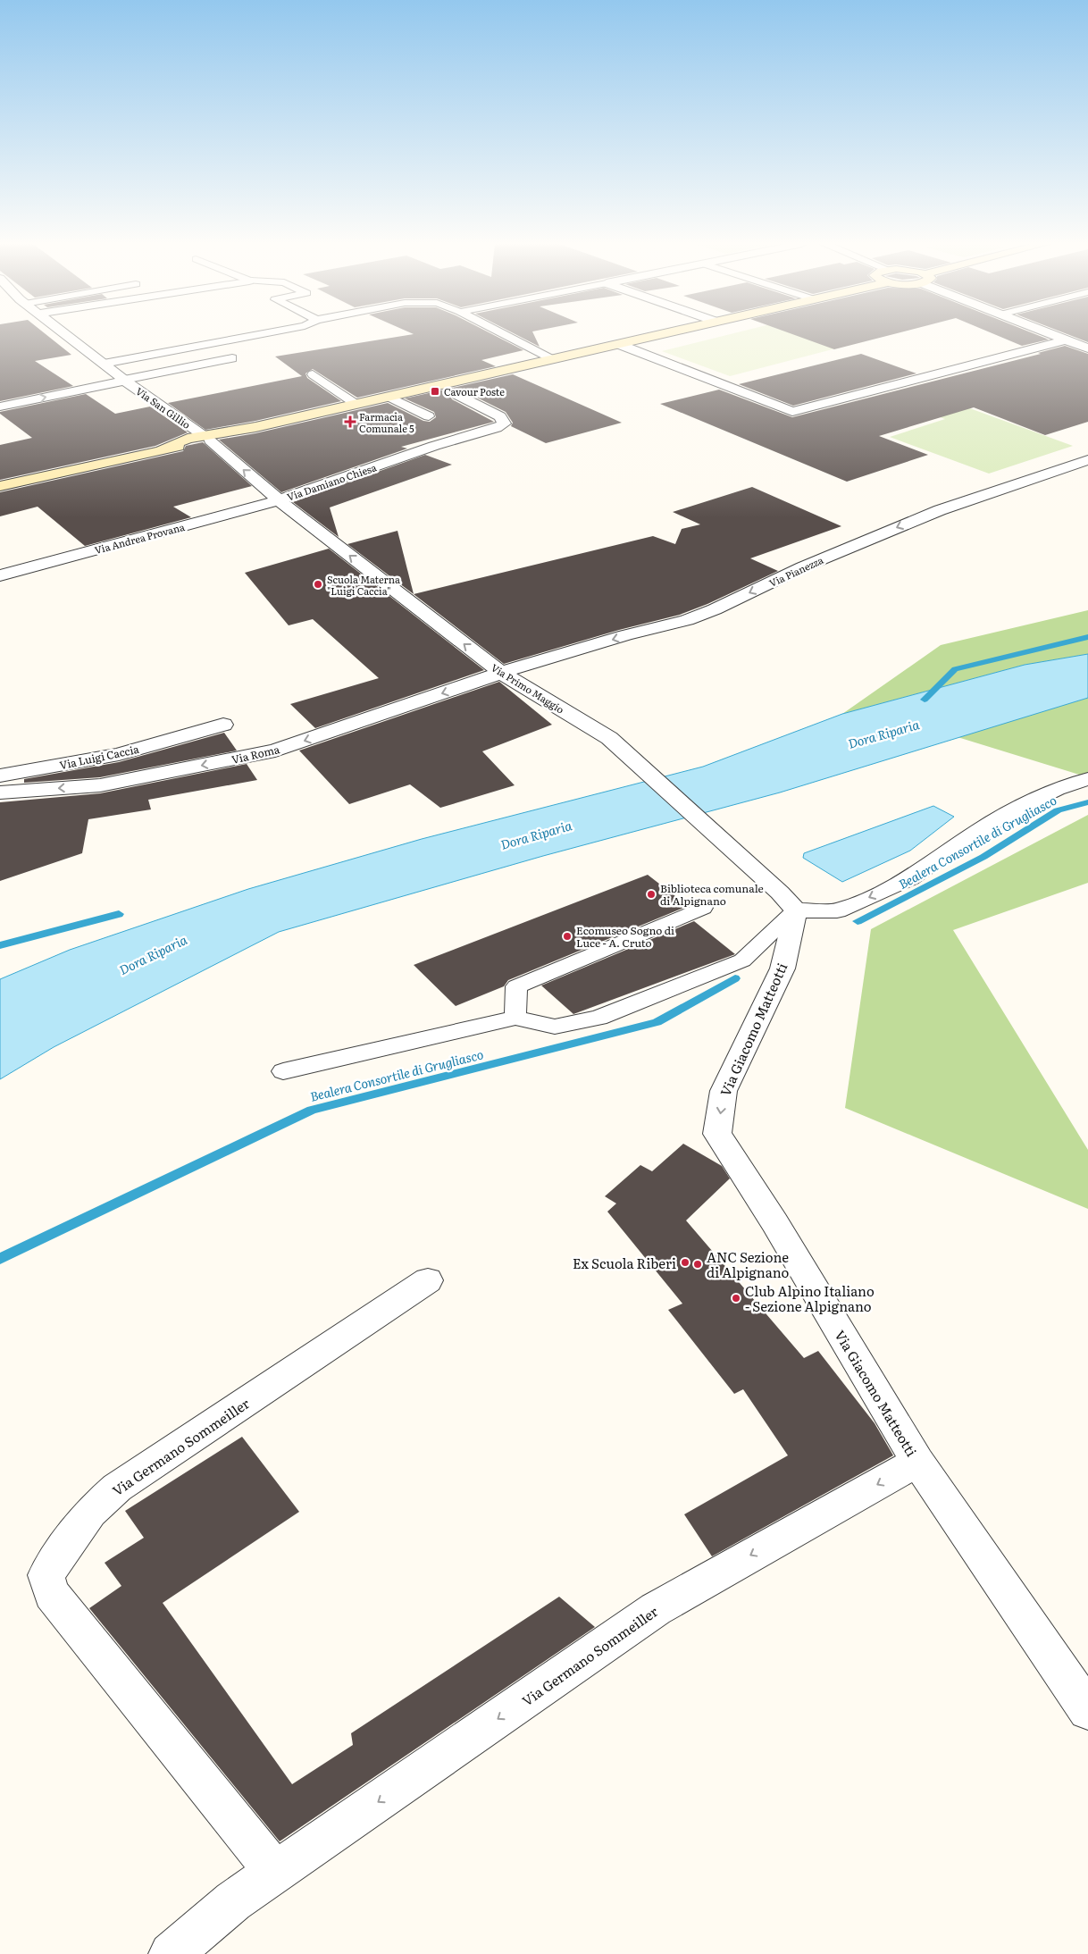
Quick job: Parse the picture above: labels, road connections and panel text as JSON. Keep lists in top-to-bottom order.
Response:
{
  "streets": {
    "street": [
      "Via San Gillio",
      "Via Damiano Chiesa",
      "Via Andrea Provana",
      "Via Pianezza",
      "Via Primo Maggio",
      "Via Roma",
      "Via Luigi Caccia",
      "Via Giacomo Matteotti",
      "Via Germano Sommeiller"
    ]
  },
  "crossings": [
    ["Via San Gillio", "Via Primo Maggio"],
    ["Via Damiano Chiesa", "Via Andrea Provana"],
    ["Via Damiano Chiesa", "Via Primo Maggio"],
    ["Via Andrea Provana", "Via Primo Maggio"],
    ["Via Pianezza", "Via Primo Maggio"],
    ["Via Pianezza", "Via Roma"],
    ["Via Primo Maggio", "Via Roma"],
    ["Via Primo Maggio", "Via Giacomo Matteotti"],
    ["Via Giacomo Matteotti", "Via Germano Sommeiller"]
  ],
  "one_way": [
    "Via Pianezza",
    "Via Primo Maggio",
    "Via Roma",
    "Via Giacomo Matteotti",
    "Via Germano Sommeiller"
  ],
  "water": ["Dora Riparia", "Bealera Consortile di Grugliasco"],
  "places": {
    "transit": ["Cavour Poste"],
    "health": ["Farmacia Comunale 5"],
    "other": [
      "Scuola Materna \"Luigi Caccia\"",
      "Biblioteca comunale di Alpignano",
      "Ecomuseo Sogno di Luce - A. Cruto",
      "Ex Scuola Riberi",
      "ANC Sezione di Alpignano",
      "Club Alpino Italiano - Sezione Alpignano"
    ]
  }
}
